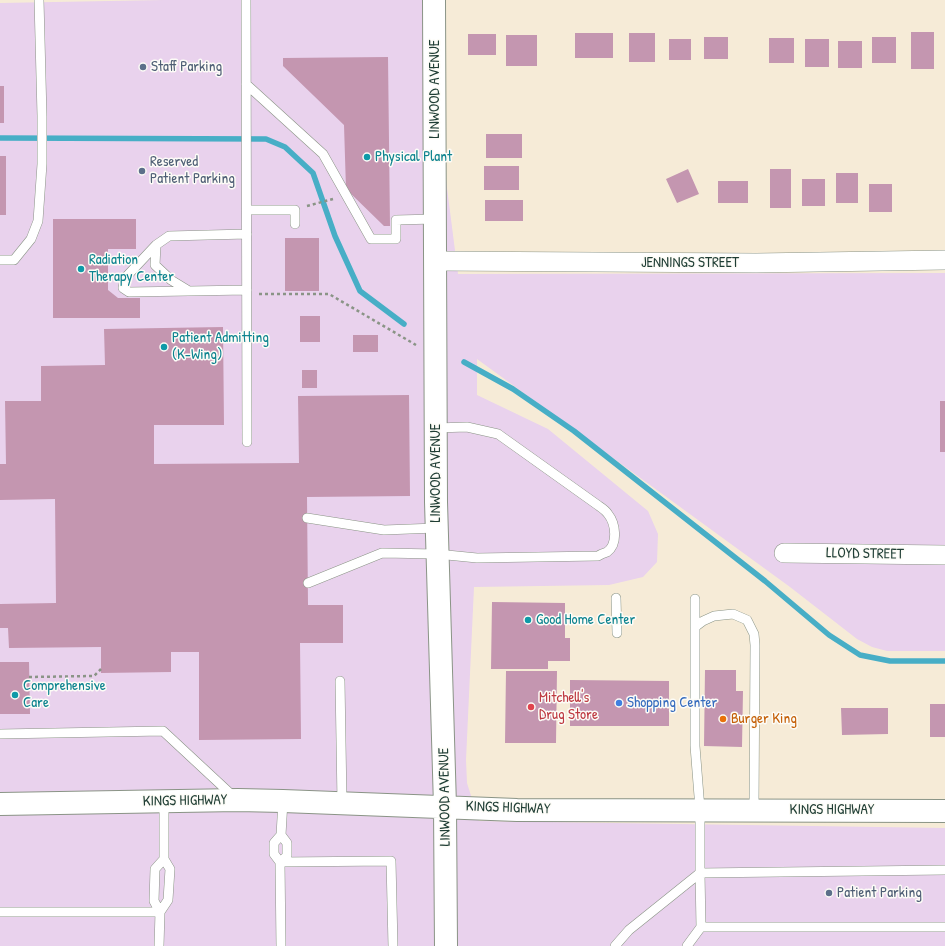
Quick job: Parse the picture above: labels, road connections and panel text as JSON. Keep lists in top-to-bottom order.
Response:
{
  "streets": {
    "main road": ["LINWOOD AVENUE", "KINGS HIGHWAY"],
    "street": ["JENNINGS STREET", "LLOYD STREET"]
  },
  "crossings": [
    ["LINWOOD AVENUE", "JENNINGS STREET"],
    ["LINWOOD AVENUE", "KINGS HIGHWAY"]
  ],
  "places": [
    "Staff Parking",
    "Physical Plant",
    "Reserved Patient Parking",
    "Radiation Therapy Center",
    "Patient Admitting (K-Wing)",
    "Good Home Center",
    "Comprehensive Care",
    "Shopping Center",
    "Mitchell's Drug Store",
    "Burger King",
    "Patient Parking"
  ]
}
